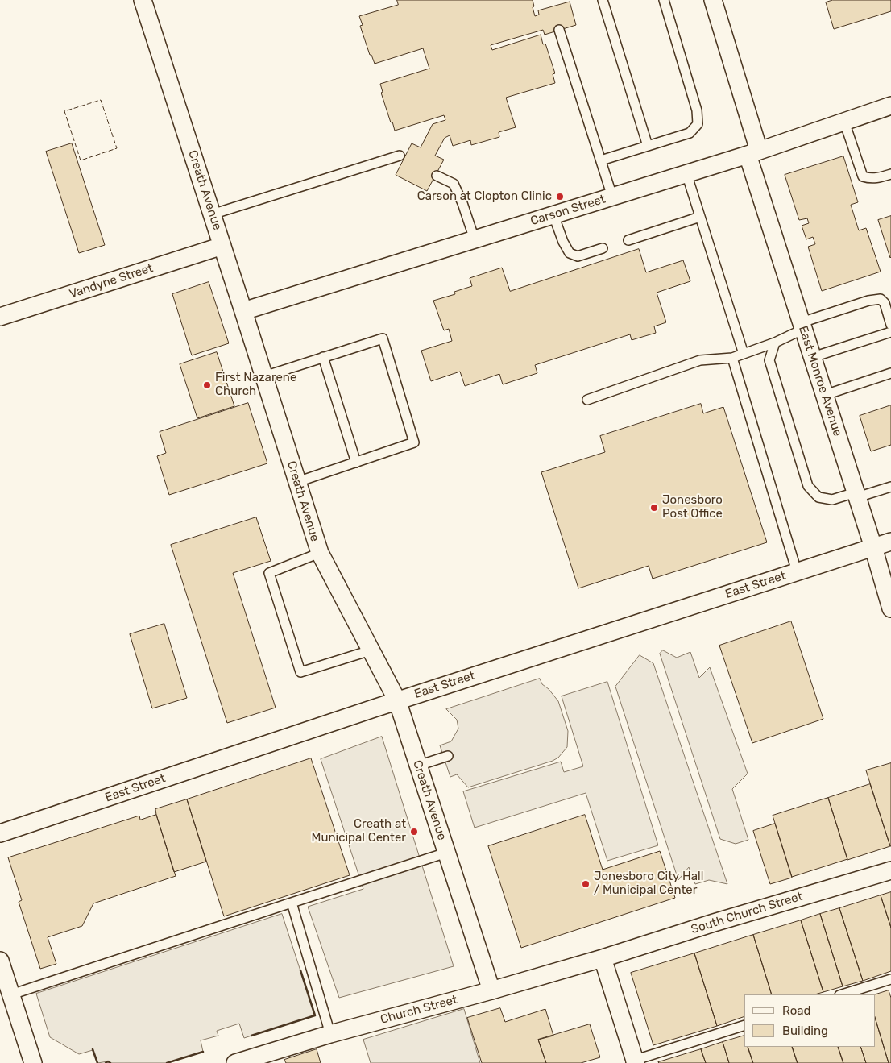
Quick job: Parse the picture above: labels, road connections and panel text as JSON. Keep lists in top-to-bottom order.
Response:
{
  "streets": {
    "street": [
      "Creath Avenue",
      "Carson Street",
      "Vandyne Street",
      "East Monroe Avenue",
      "East Street",
      "South Church Street",
      "Church Street"
    ]
  },
  "crossings": [
    ["Creath Avenue", "Carson Street"],
    ["Creath Avenue", "Vandyne Street"],
    ["Creath Avenue", "East Street"],
    ["Creath Avenue", "Church Street"],
    ["Carson Street", "East Monroe Avenue"],
    ["East Monroe Avenue", "East Street"],
    ["South Church Street", "Church Street"]
  ],
  "places": [
    "Carson at Clopton Clinic",
    "First Nazarene Church",
    "Jonesboro Post Office",
    "Creath at Municipal Center",
    "Jonesboro City Hall / Municipal Center"
  ],
  "legend": ["Road", "Building"]
}
